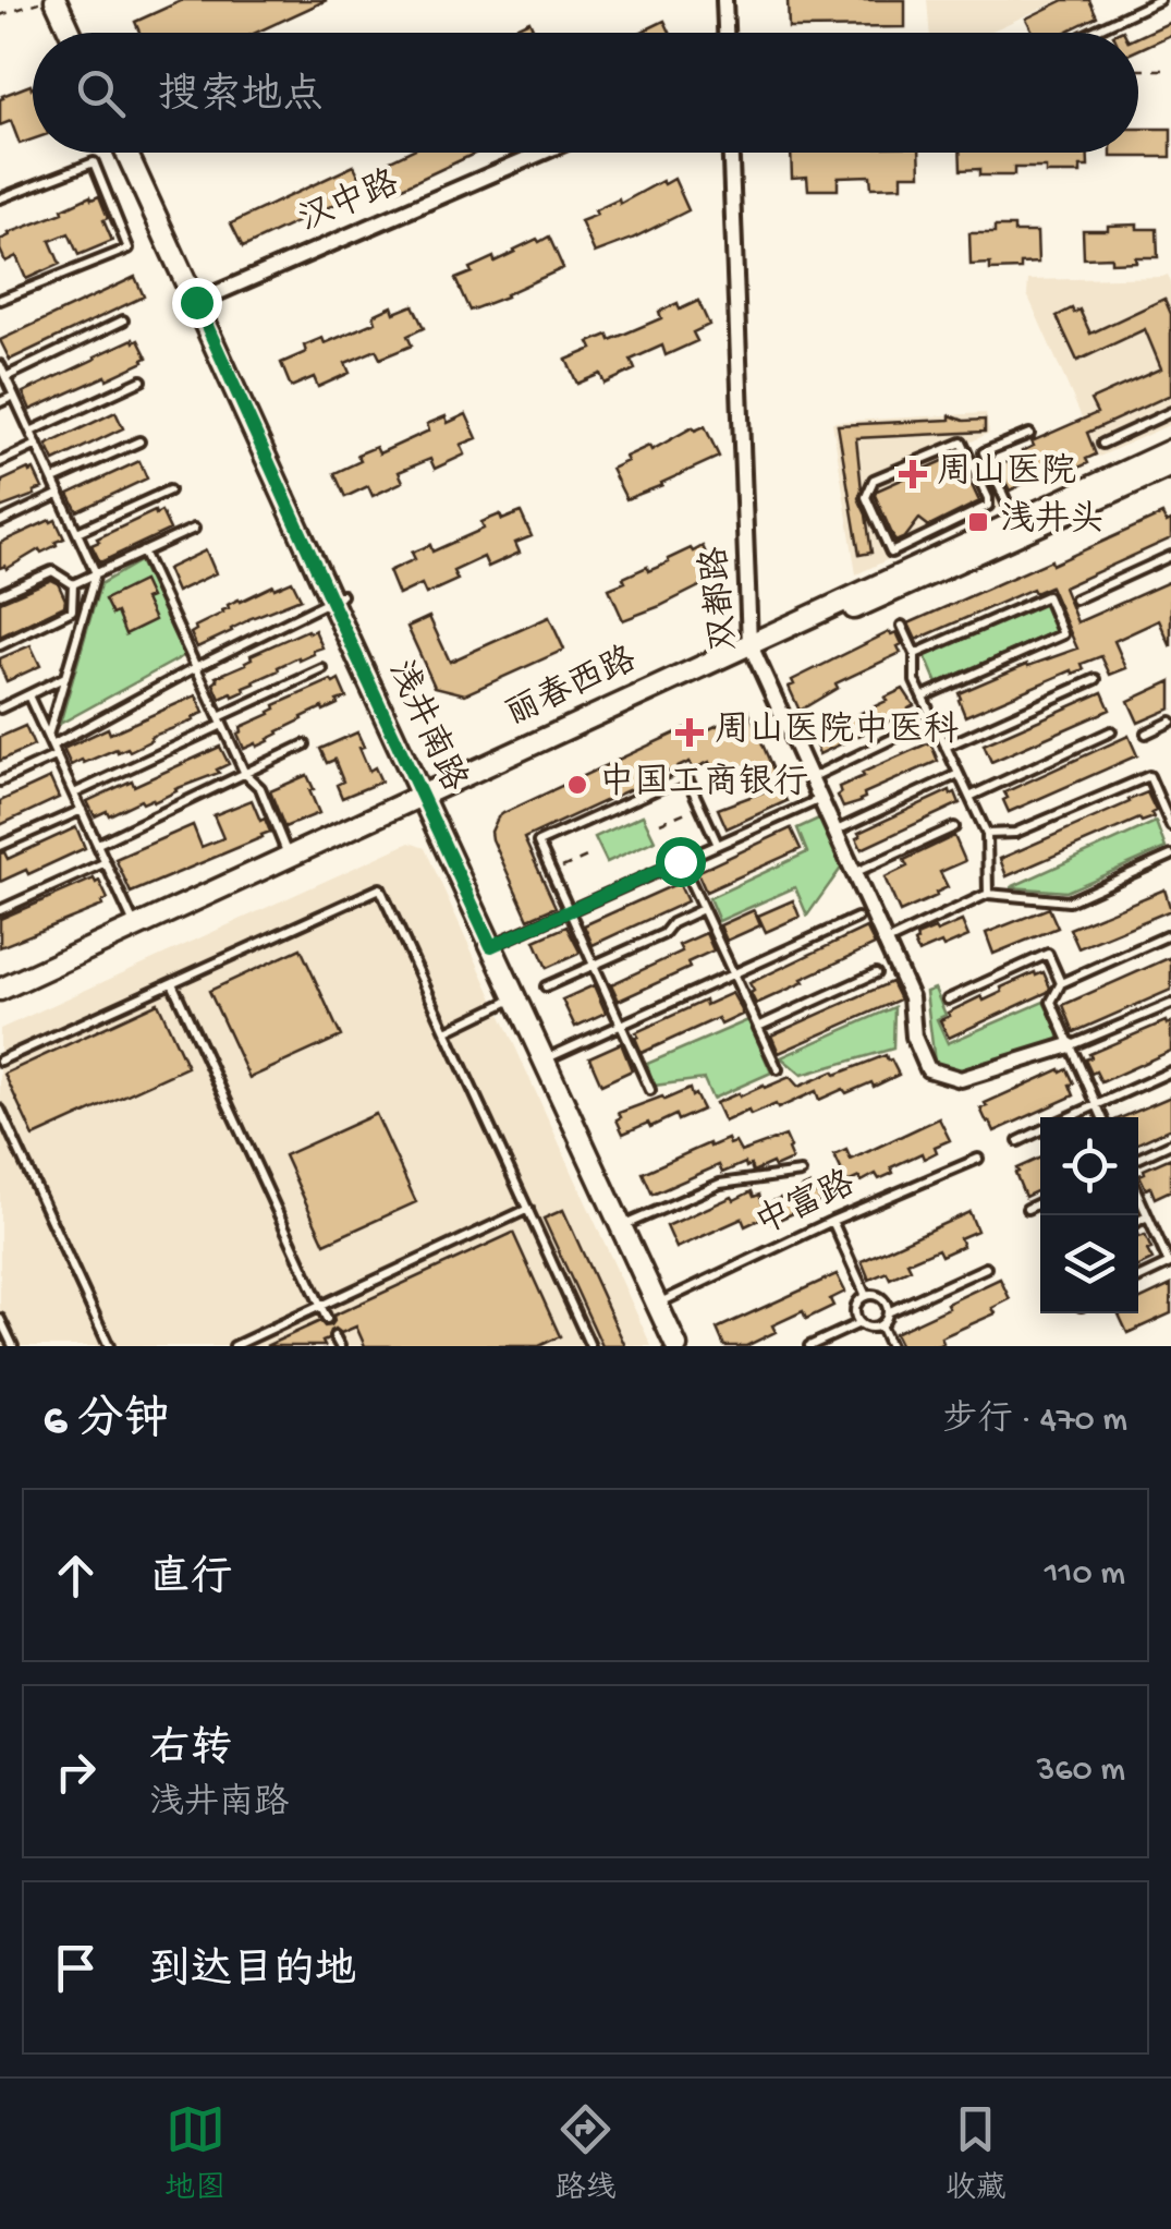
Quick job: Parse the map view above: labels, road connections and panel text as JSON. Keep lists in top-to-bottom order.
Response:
{
  "streets": {
    "main road": ["丽春西路", "浅井南路"],
    "street": ["汉中路", "双都路"],
    "lane": ["中富路"]
  },
  "crossings": [
    ["汉中路", "浅井南路"],
    ["双都路", "丽春西路"],
    ["丽春西路", "浅井南路"],
    ["浅井南路", "中富路"]
  ],
  "places": {
    "health": ["周山医院", "周山医院中医科"],
    "transit": ["浅井头"],
    "other": ["中国工商银行"]
  },
  "page": {
    "search": "搜索地点",
    "heading": ["6 分钟", "步行 · 470 m"],
    "list": [
      ["直行", "110 m"],
      ["右转", "浅井南路", "360 m"],
      "到达目的地"
    ],
    "nav": ["地图", "路线", "收藏"]
  }
}
